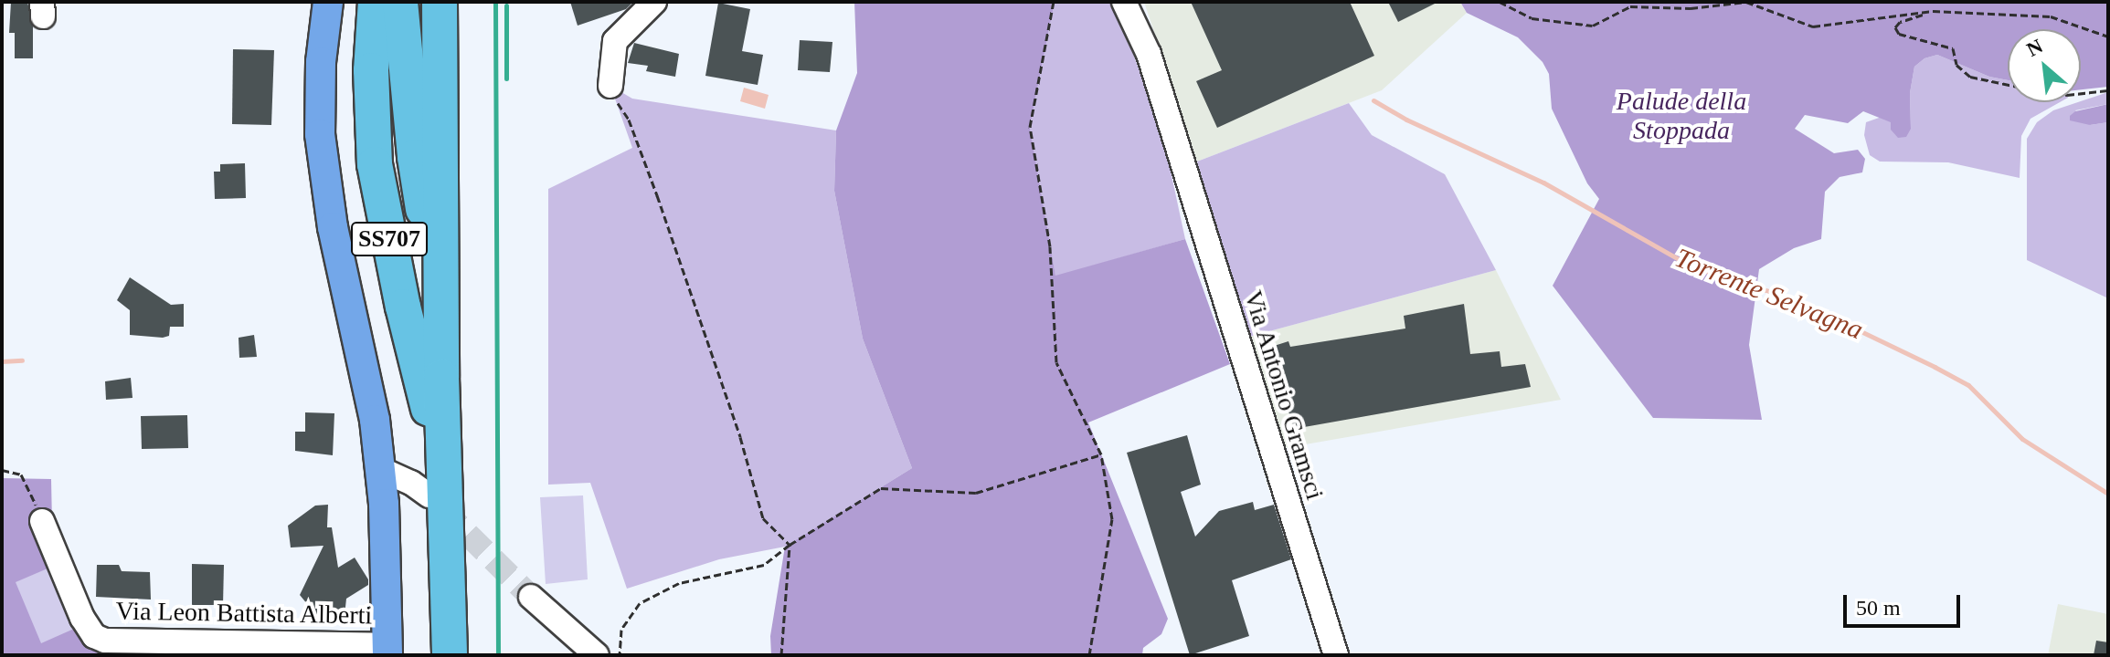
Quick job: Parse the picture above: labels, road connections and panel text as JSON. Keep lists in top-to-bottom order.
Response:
{
  "streets": {
    "highway": ["SS707"],
    "street": ["Via Antonio Gramsci", "Via Leon Battista Alberti"]
  },
  "water": ["Torrente Selvagna"],
  "parks": ["Palude della Stoppada"],
  "scale_bar": "50 m",
  "north": "top left"
}
